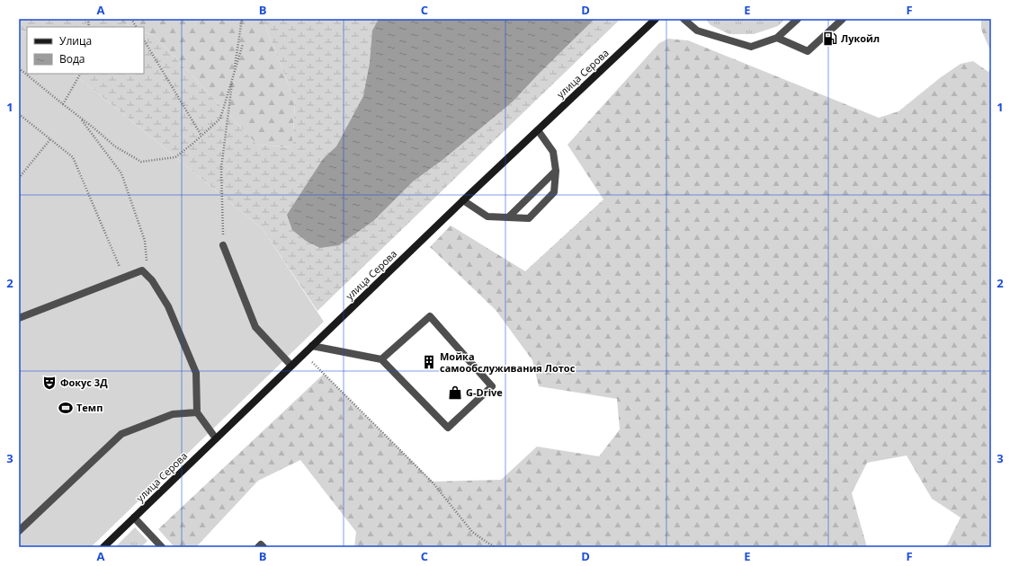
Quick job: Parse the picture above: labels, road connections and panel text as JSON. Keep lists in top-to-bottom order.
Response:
{
  "streets": {
    "main road": ["улица Серова"]
  },
  "places": {
    "fuel station": ["Лукойл"],
    "building": ["Мойка самообслуживания Лотос"],
    "theatre": ["Фокус 3Д"],
    "shop": ["G-Drive"],
    "sports": ["Темп"]
  },
  "legend": ["Улица", "Вода"],
  "grid": {
    "columns": [
      "A",
      "B",
      "C",
      "D",
      "E",
      "F"
    ],
    "rows": ["1", "2", "3"]
  }
}
